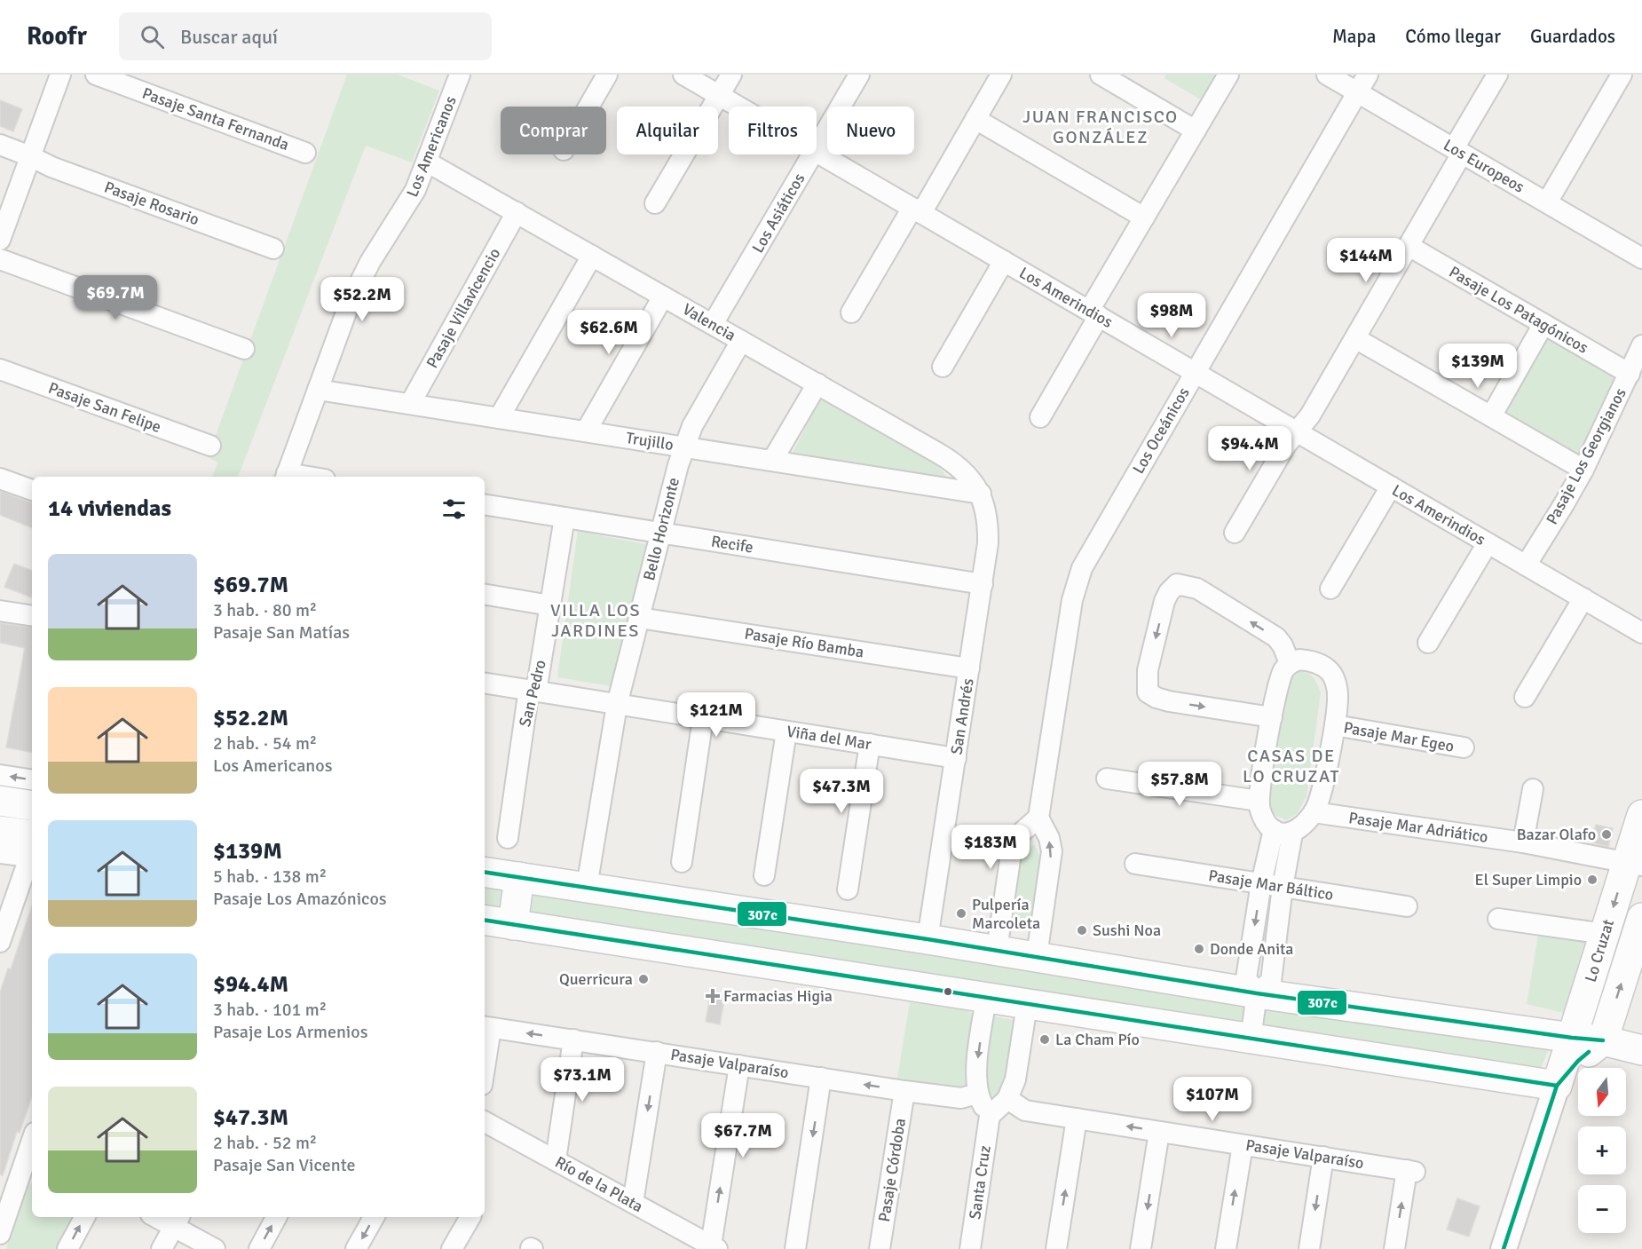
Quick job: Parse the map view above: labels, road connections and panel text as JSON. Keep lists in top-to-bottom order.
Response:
{
  "streets": {
    "main road": ["Lo Cruzat"],
    "street": [
      "Pasaje Santa Fernanda",
      "Los Americanos",
      "Los Europeos",
      "Pasaje Rosario",
      "Los Asiáticos",
      "Los Amerindios",
      "Pasaje Villavicencio",
      "Pasaje Los Patagónicos",
      "Valencia",
      "Pasaje San Felipe",
      "Los Oceánicos",
      "Trujillo",
      "Pasaje Los Georgianos",
      "Bello Horizonte",
      "Recife",
      "Pasaje Río Bamba",
      "San Pedro",
      "San Andrés",
      "Pasaje Mar Egeo",
      "Viña del Mar",
      "Pasaje Mar Adriático",
      "Pasaje Mar Báltico",
      "Pasaje Valparaíso",
      "Pasaje Córdoba",
      "Santa Cruz",
      "Río de la Plata"
    ]
  },
  "crossings": [
    ["Los Americanos", "Valencia"],
    ["Los Americanos", "Trujillo"],
    ["Los Europeos", "Los Oceánicos"],
    ["Los Asiáticos", "Valencia"],
    ["Los Amerindios", "Los Oceánicos"],
    ["Los Amerindios", "Pasaje Los Georgianos"],
    ["Pasaje Villavicencio", "Valencia"],
    ["Pasaje Villavicencio", "Trujillo"],
    ["Pasaje Los Patagónicos", "Pasaje Los Georgianos"],
    ["Valencia", "Trujillo"],
    ["Valencia", "Bello Horizonte"],
    ["Valencia", "San Andrés"],
    ["Trujillo", "Bello Horizonte"],
    ["Trujillo", "San Andrés"],
    ["Bello Horizonte", "Recife"],
    ["Bello Horizonte", "Pasaje Río Bamba"],
    ["Bello Horizonte", "Viña del Mar"],
    ["Recife", "San Pedro"],
    ["Recife", "San Andrés"],
    ["Pasaje Río Bamba", "San Andrés"],
    ["San Pedro", "Viña del Mar"],
    ["San Andrés", "Viña del Mar"],
    ["Pasaje Mar Adriático", "Lo Cruzat"],
    ["Pasaje Valparaíso", "Pasaje Córdoba"]
  ],
  "one_way": ["Pasaje Valparaíso"],
  "districts": ["JUAN FRANCISCO GONZÁLEZ", "VILLA LOS JARDINES", "CASAS DE LO CRUZAT"],
  "places": {
    "other": [
      "Bazar Olafo",
      "El Super Limpio",
      "Pulpería Marcoleta",
      "Sushi Noa",
      "Donde Anita",
      "Querricura",
      "La Cham Pío"
    ],
    "health": ["Farmacias Higia"]
  },
  "lines": ["transit line 307c"],
  "north": "bottom",
  "page": {
    "header": "Roofr",
    "search": "Buscar aquí",
    "nav": ["Mapa", "Cómo llegar", "Guardados"],
    "chip": [
      "Comprar",
      "Alquilar",
      "Filtros",
      "Nuevo"
    ],
    "price": [
      "$144M",
      "$69.7M",
      "$52.2M",
      "$98M",
      "$62.6M",
      "$139M",
      "$94.4M",
      "$121M",
      "$57.8M",
      "$47.3M",
      "$183M",
      "$73.1M",
      "$107M",
      "$67.7M"
    ],
    "heading": "14 viviendas",
    "list": [
      {
        "name": "$69.7M",
        "note": "3 hab. · 80 m² · Pasaje San Matías"
      },
      {
        "name": "$52.2M",
        "note": "2 hab. · 54 m² · Los Americanos"
      },
      {
        "name": "$139M",
        "note": "5 hab. · 138 m² · Pasaje Los Amazónicos"
      },
      {
        "name": "$94.4M",
        "note": "3 hab. · 101 m² · Pasaje Los Armenios"
      },
      {
        "name": "$47.3M",
        "note": "2 hab. · 52 m² · Pasaje San Vicente"
      }
    ],
    "map_buttons": ["+", "−"]
  }
}
